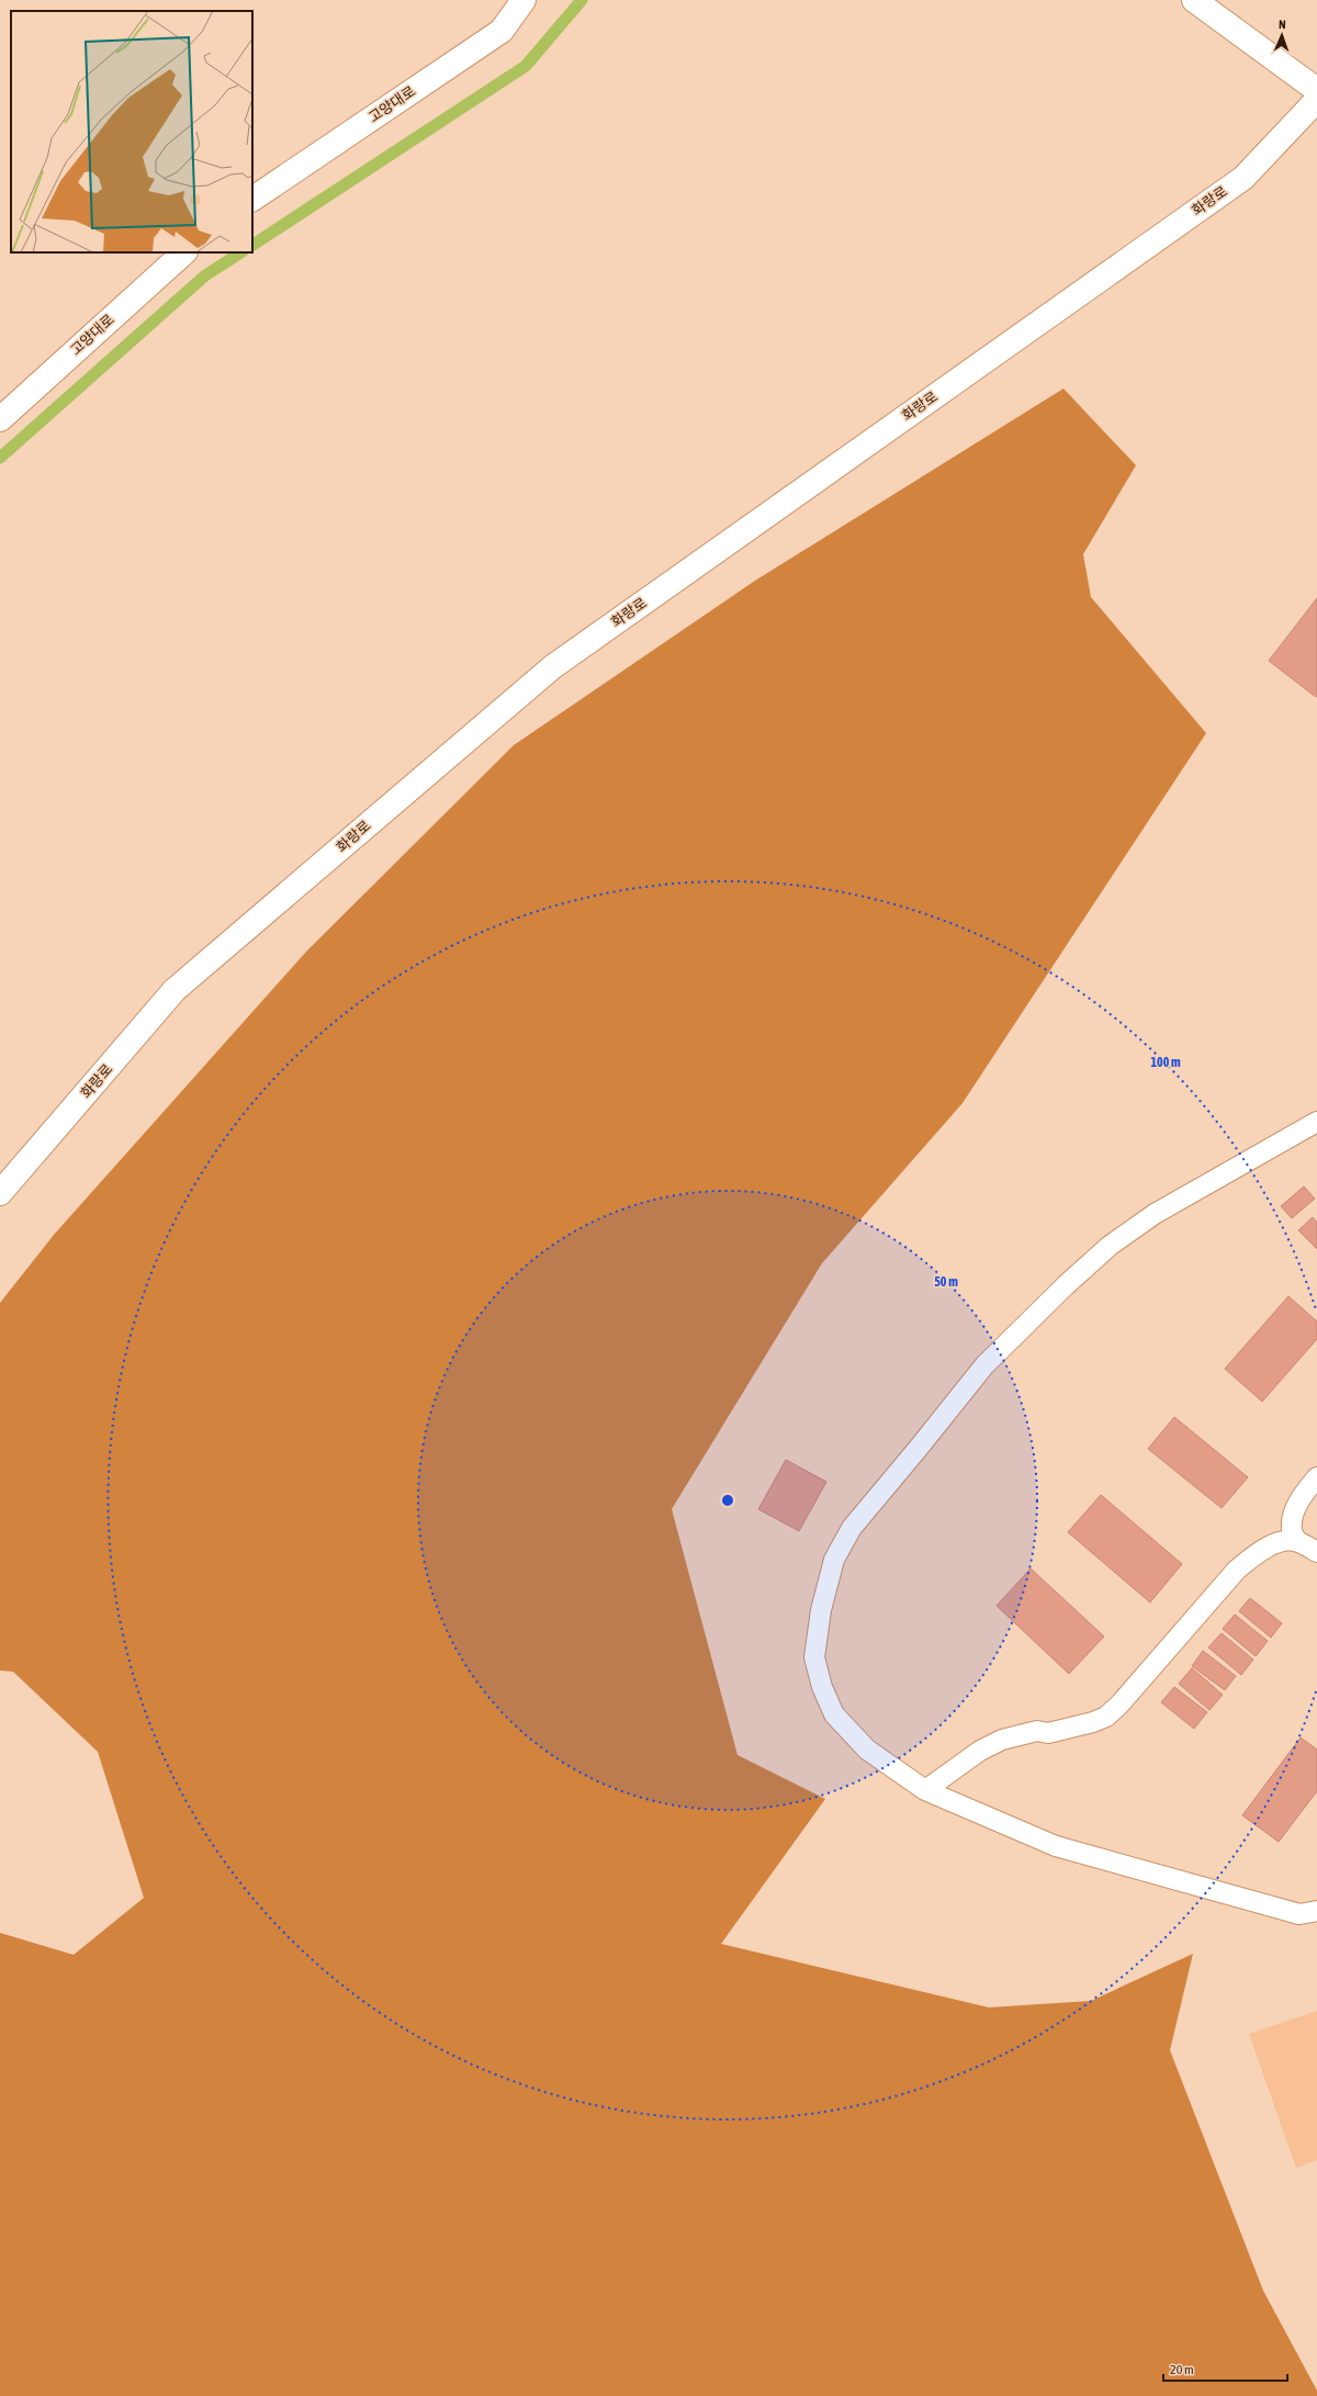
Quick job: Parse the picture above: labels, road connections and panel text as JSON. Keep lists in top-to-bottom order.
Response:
{
  "streets": {
    "main road": ["고양대로", "화랑로"]
  },
  "scale_bar": "20 m",
  "north": "top",
  "rings": ["100 m", "50 m"]
}
